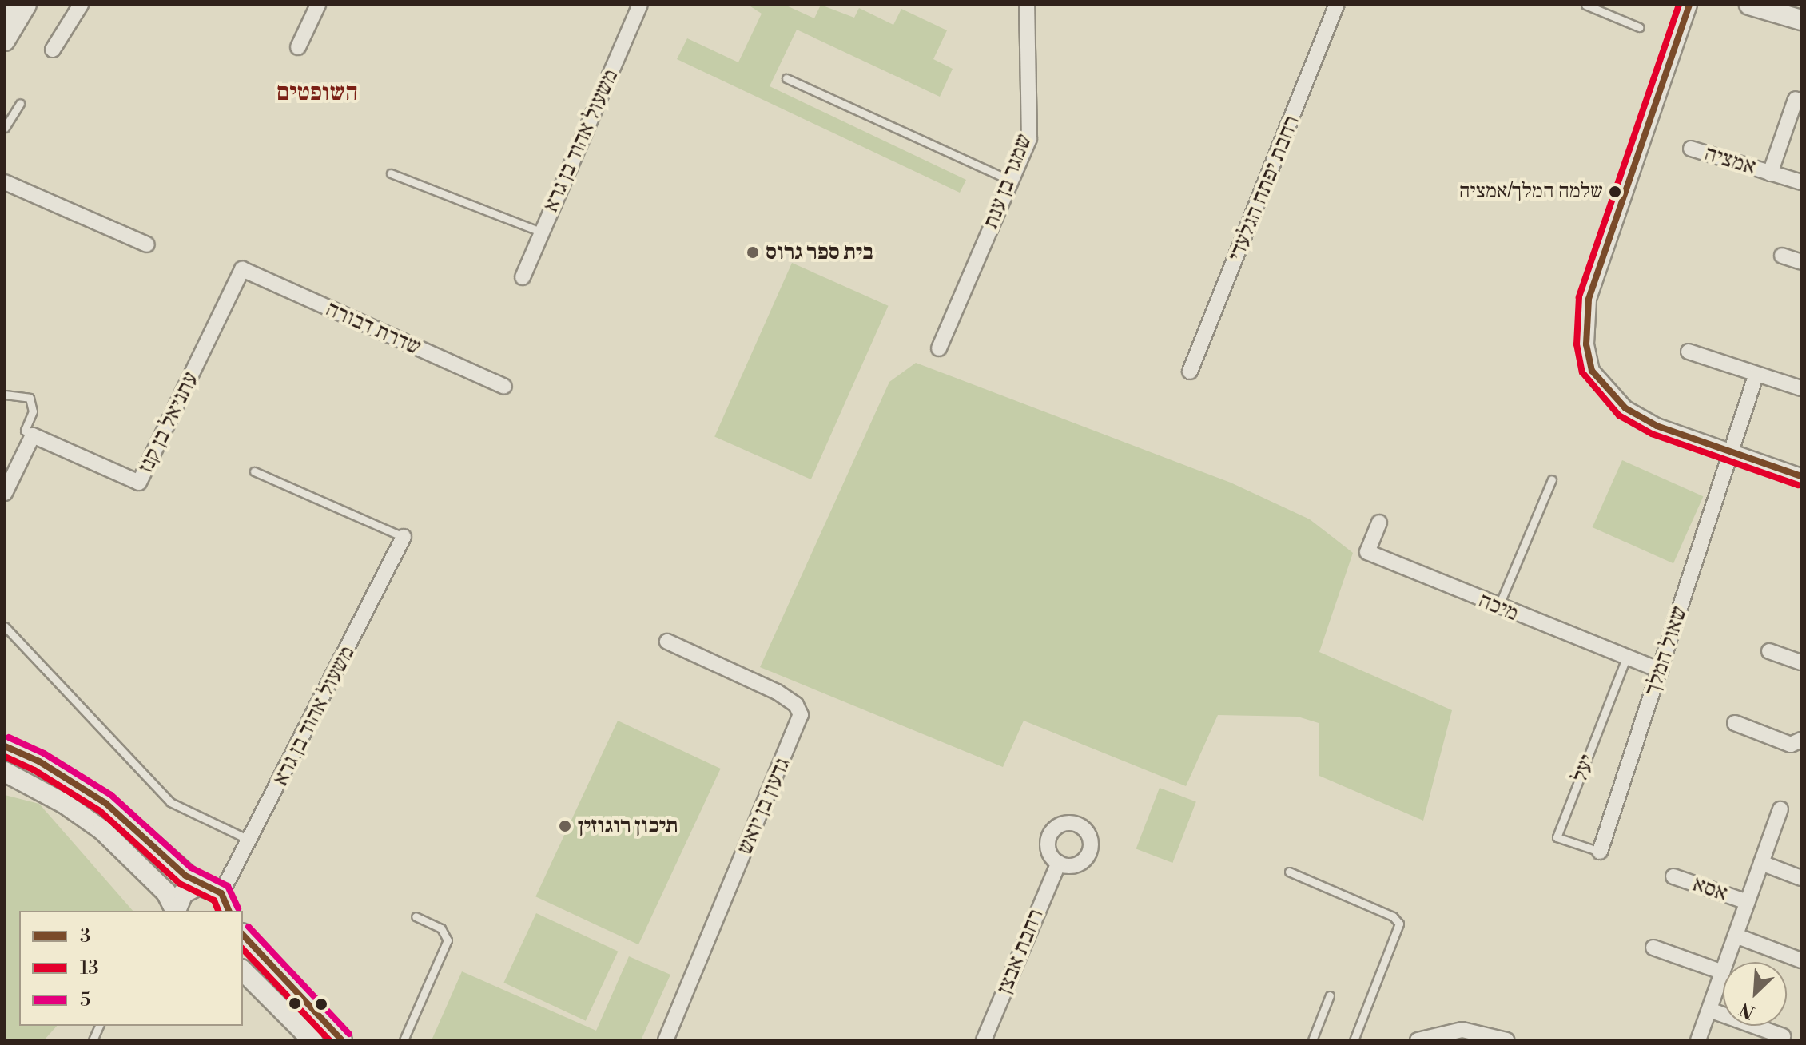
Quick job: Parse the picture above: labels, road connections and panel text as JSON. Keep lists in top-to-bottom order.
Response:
{
  "streets": {
    "street": [
      "משעול אהוד בן גרא",
      "אמציה",
      "שמגר בן ענת",
      "רחבת יפתח הגלעדי",
      "שדרת דבורה",
      "עתניאל בן קנז",
      "מיכה",
      "שאול המלך",
      "גדעון בן יואש",
      "אסא",
      "רחבת אבצן"
    ],
    "lane": ["יעל"]
  },
  "crossings": [
    ["שדרת דבורה", "עתניאל בן קנז"],
    ["מיכה", "שאול המלך"],
    ["מיכה", "יעל"],
    ["שאול המלך", "יעל"]
  ],
  "districts": ["השופטים"],
  "places": ["שלמה המלך/אמציה", "בית ספר גרוס", "תיכון רוגוזין"],
  "lines": ["transit line 3", "transit line 13", "transit line 5"],
  "legend": ["3", "13", "5"],
  "north": "bottom left"
}
